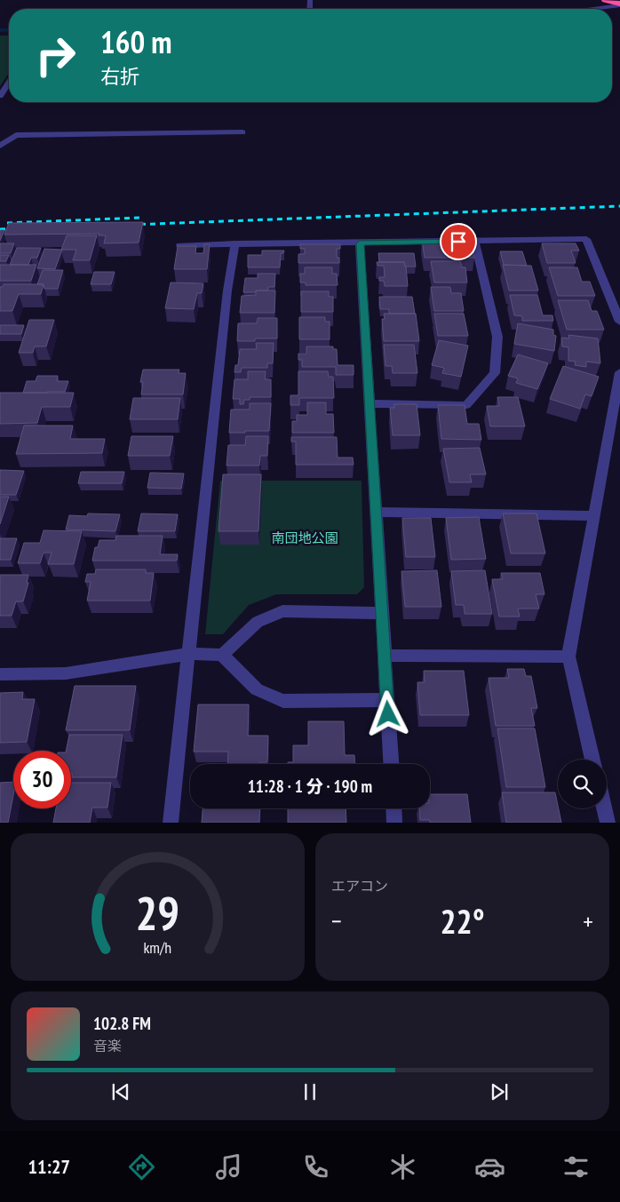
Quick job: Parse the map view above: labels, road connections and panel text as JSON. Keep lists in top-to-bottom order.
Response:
{
  "parks": ["南団地公園"],
  "page": {
    "turn": ["160 m", "右折"],
    "limit": "30",
    "trip": "11:28 · 1 分 · 190 m",
    "tile": "エアコン",
    "heat": ["−", "22°", "+"],
    "song": ["102.8 FM", "音楽"],
    "tabs": "11:27",
    "gauge": ["29", "km/h"]
  }
}
